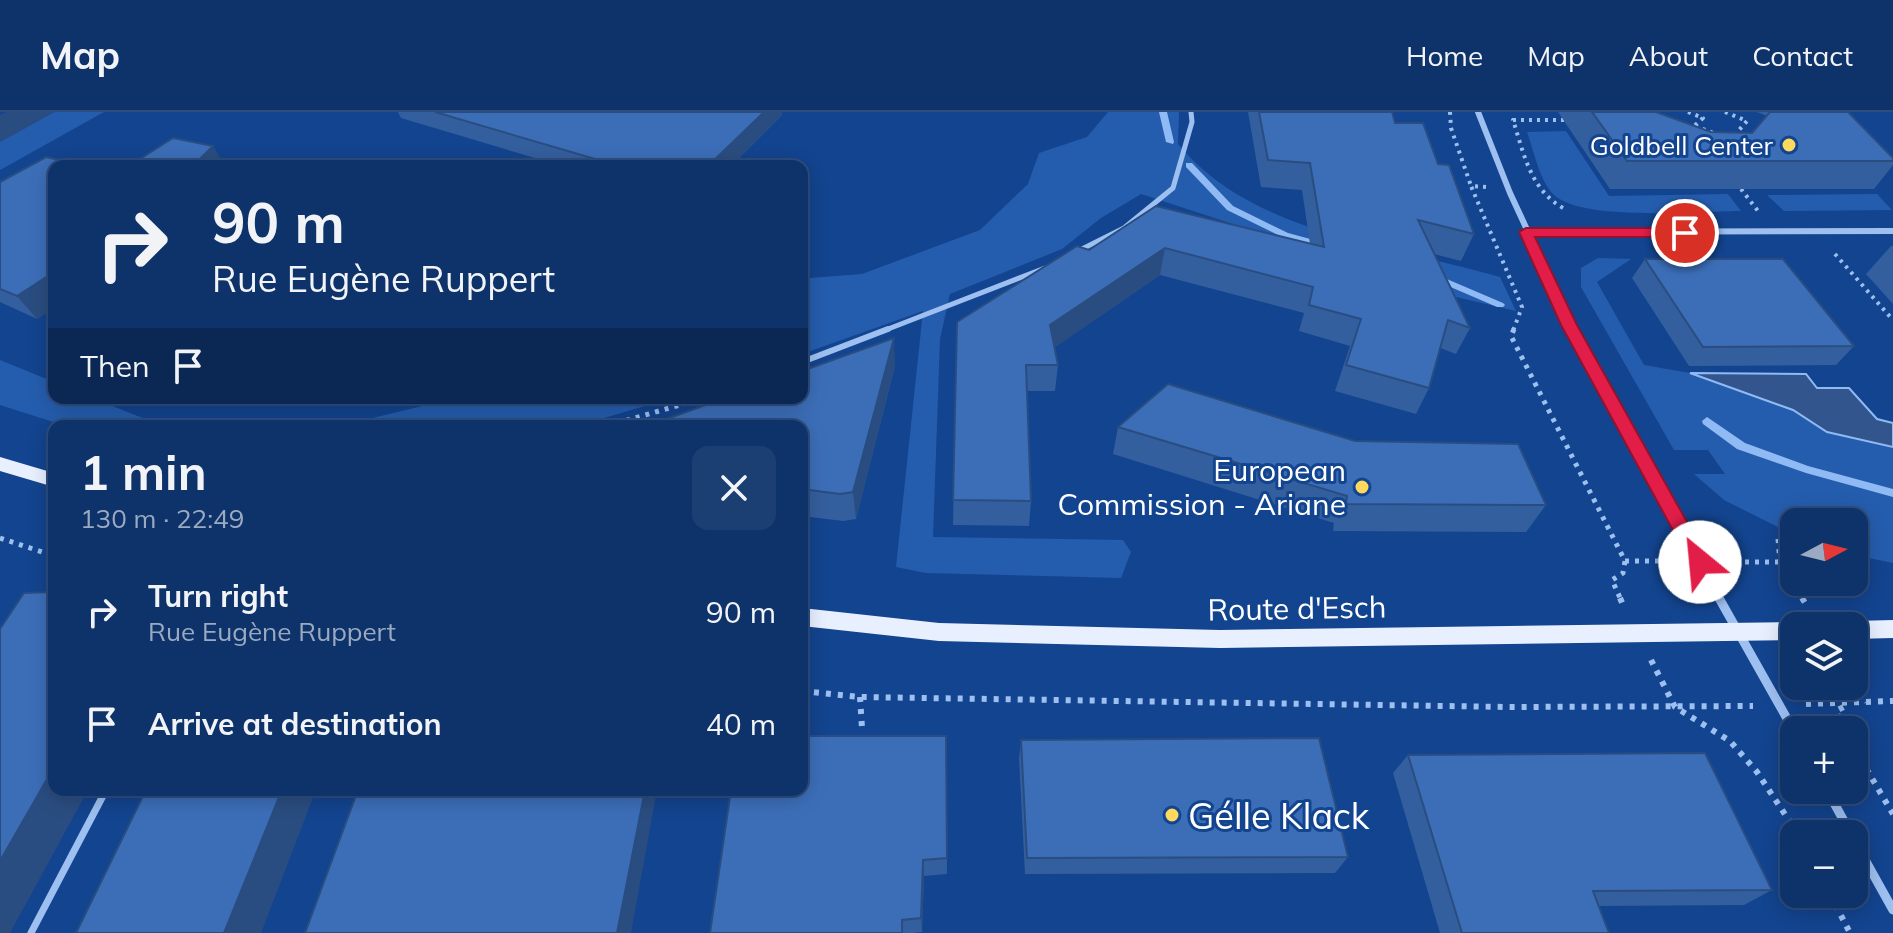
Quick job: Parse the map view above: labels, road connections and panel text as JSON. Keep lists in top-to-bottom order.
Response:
{
  "streets": {
    "main road": ["Route d'Esch"]
  },
  "places": ["Goldbell Center", "European Commission - Ariane", "Gélle Klack"],
  "north": "right",
  "page": {
    "header": "Map",
    "nav": [
      "Home",
      "Map",
      "About",
      "Contact"
    ],
    "turn": ["90 m", "Rue Eugène Ruppert"],
    "then": "Then",
    "heading": ["1 min", "130 m · 22:49"],
    "map_buttons": ["+", "−"],
    "list": [
      {
        "name": "Turn right",
        "note": "Rue Eugène Ruppert",
        "value": "90 m"
      },
      {
        "name": "Arrive at destination",
        "value": "40 m"
      }
    ]
  }
}
